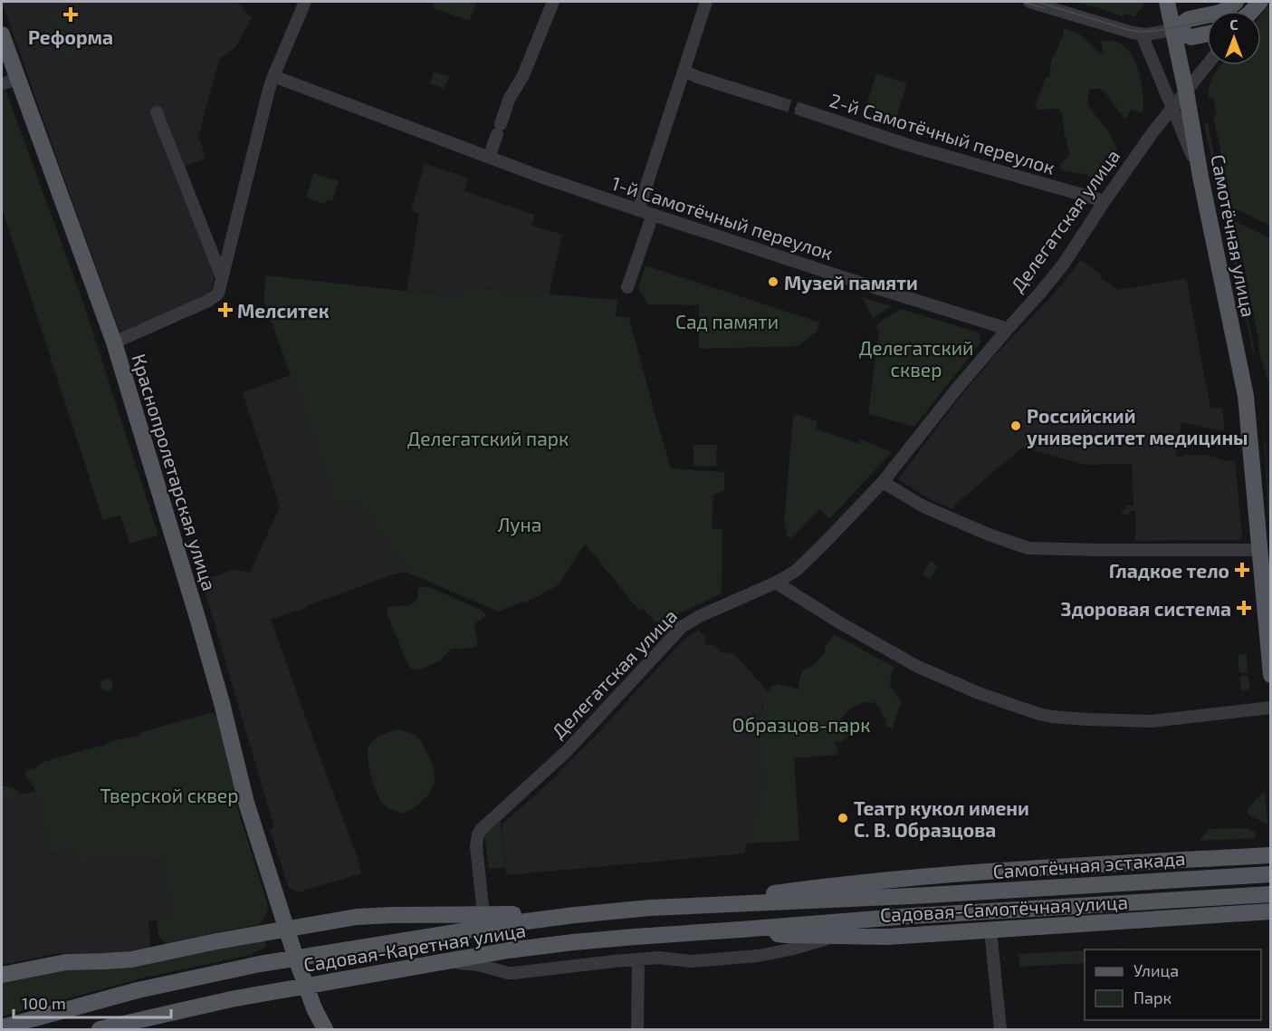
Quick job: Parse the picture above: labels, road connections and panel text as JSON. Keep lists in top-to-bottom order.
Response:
{
  "streets": {
    "main road": [
      "Самотёчная улица",
      "Краснопролетарская улица",
      "Самотёчная эстакада",
      "Садовая-Самотёчная улица",
      "Садовая-Каретная улица"
    ],
    "street": ["2-й Самотёчный переулок", "1-й Самотёчный переулок", "Делегатская улица"]
  },
  "crossings": [
    ["2-й Самотёчный переулок", "Делегатская улица"],
    ["1-й Самотёчный переулок", "Делегатская улица"],
    ["Делегатская улица", "Самотёчная улица"],
    ["Делегатская улица", "Садовая-Каретная улица"],
    ["Краснопролетарская улица", "Садовая-Каретная улица"],
    ["Самотёчная эстакада", "Садовая-Самотёчная улица"],
    ["Самотёчная эстакада", "Садовая-Каретная улица"],
    ["Садовая-Самотёчная улица", "Садовая-Каретная улица"]
  ],
  "parks": [
    "Сад памяти",
    "Делегатский сквер",
    "Делегатский парк",
    "Луна",
    "Образцов-парк",
    "Тверской сквер"
  ],
  "places": {
    "health": [
      "Реформа",
      "Мелситек",
      "Гладкое тело",
      "Здоровая система"
    ],
    "other": ["Музей памяти", "Российский университет медицины", "Театр кукол имени С. В. Образцова"]
  },
  "legend": ["Улица", "Парк"],
  "scale_bar": "100 m",
  "north": "top"
}
